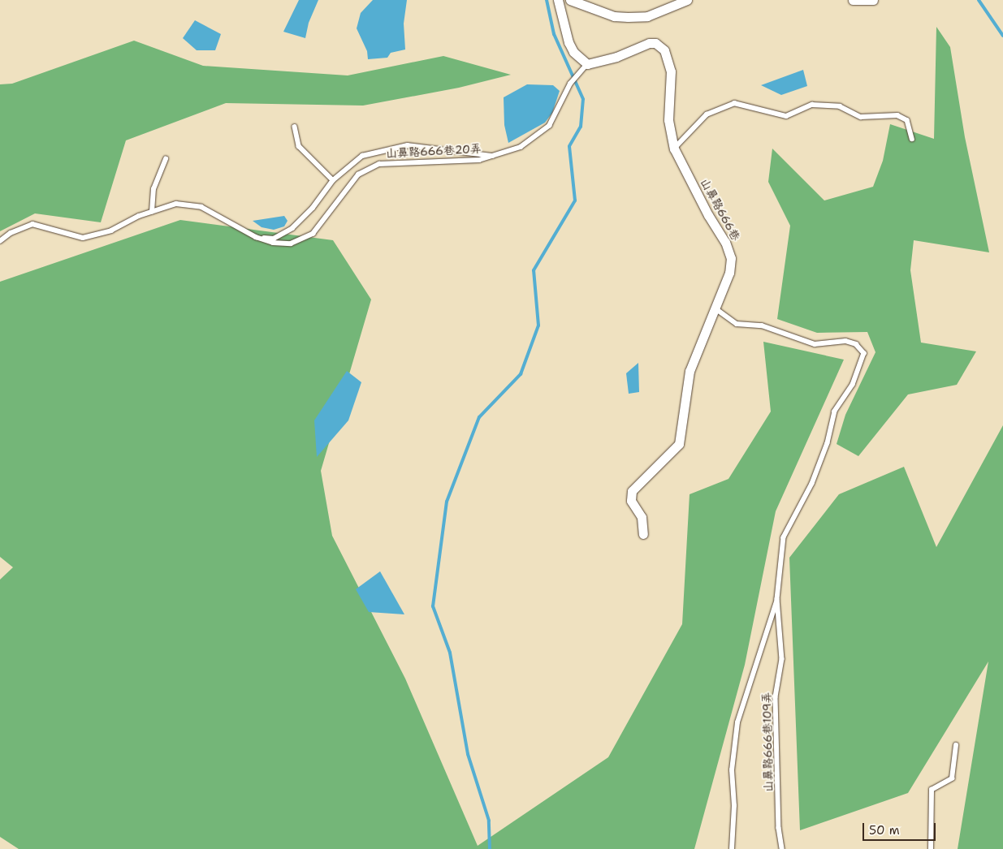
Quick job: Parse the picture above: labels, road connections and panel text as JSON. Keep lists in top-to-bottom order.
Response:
{
  "streets": {
    "street": ["山鼻路666巷"],
    "lane": ["山鼻路666巷20弄", "山鼻路666巷109弄"]
  },
  "crossings": [
    ["山鼻路666巷20弄", "山鼻路666巷"],
    ["山鼻路666巷", "山鼻路666巷109弄"]
  ],
  "scale_bar": "50 m"
}
